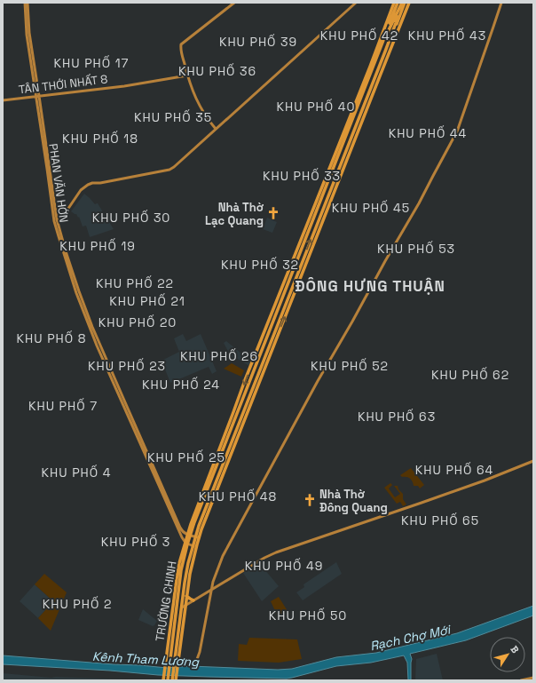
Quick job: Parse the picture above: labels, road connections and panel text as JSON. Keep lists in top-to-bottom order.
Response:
{
  "streets": {
    "main road": ["TRƯỜNG CHINH"],
    "street": ["TÂN THỚI NHẤT 8", "PHAN VĂN HỚN"]
  },
  "crossings": [
    ["TÂN THỚI NHẤT 8", "PHAN VĂN HỚN"],
    ["PHAN VĂN HỚN", "TRƯỜNG CHINH"]
  ],
  "districts": [
    "KHU PHỐ 42",
    "KHU PHỐ 43",
    "KHU PHỐ 39",
    "KHU PHỐ 17",
    "KHU PHỐ 36",
    "KHU PHỐ 40",
    "KHU PHỐ 35",
    "KHU PHỐ 44",
    "KHU PHỐ 18",
    "KHU PHỐ 33",
    "KHU PHỐ 45",
    "KHU PHỐ 30",
    "KHU PHỐ 19",
    "KHU PHỐ 53",
    "KHU PHỐ 32",
    "KHU PHỐ 22",
    "ĐÔNG HƯNG THUẬN",
    "KHU PHỐ 21",
    "KHU PHỐ 20",
    "KHU PHỐ 8",
    "KHU PHỐ 26",
    "KHU PHỐ 23",
    "KHU PHỐ 52",
    "KHU PHỐ 62",
    "KHU PHỐ 24",
    "KHU PHỐ 7",
    "KHU PHỐ 63",
    "KHU PHỐ 25",
    "KHU PHỐ 64",
    "KHU PHỐ 4",
    "KHU PHỐ 48",
    "KHU PHỐ 65",
    "KHU PHỐ 3",
    "KHU PHỐ 49",
    "KHU PHỐ 2",
    "KHU PHỐ 50"
  ],
  "water": ["Rạch Chợ Mới", "Kênh Tham Lương"],
  "places": {
    "church": ["Nhà Thờ Lạc Quang", "Nhà Thờ Đông Quang"]
  },
  "north": "top right"
}
